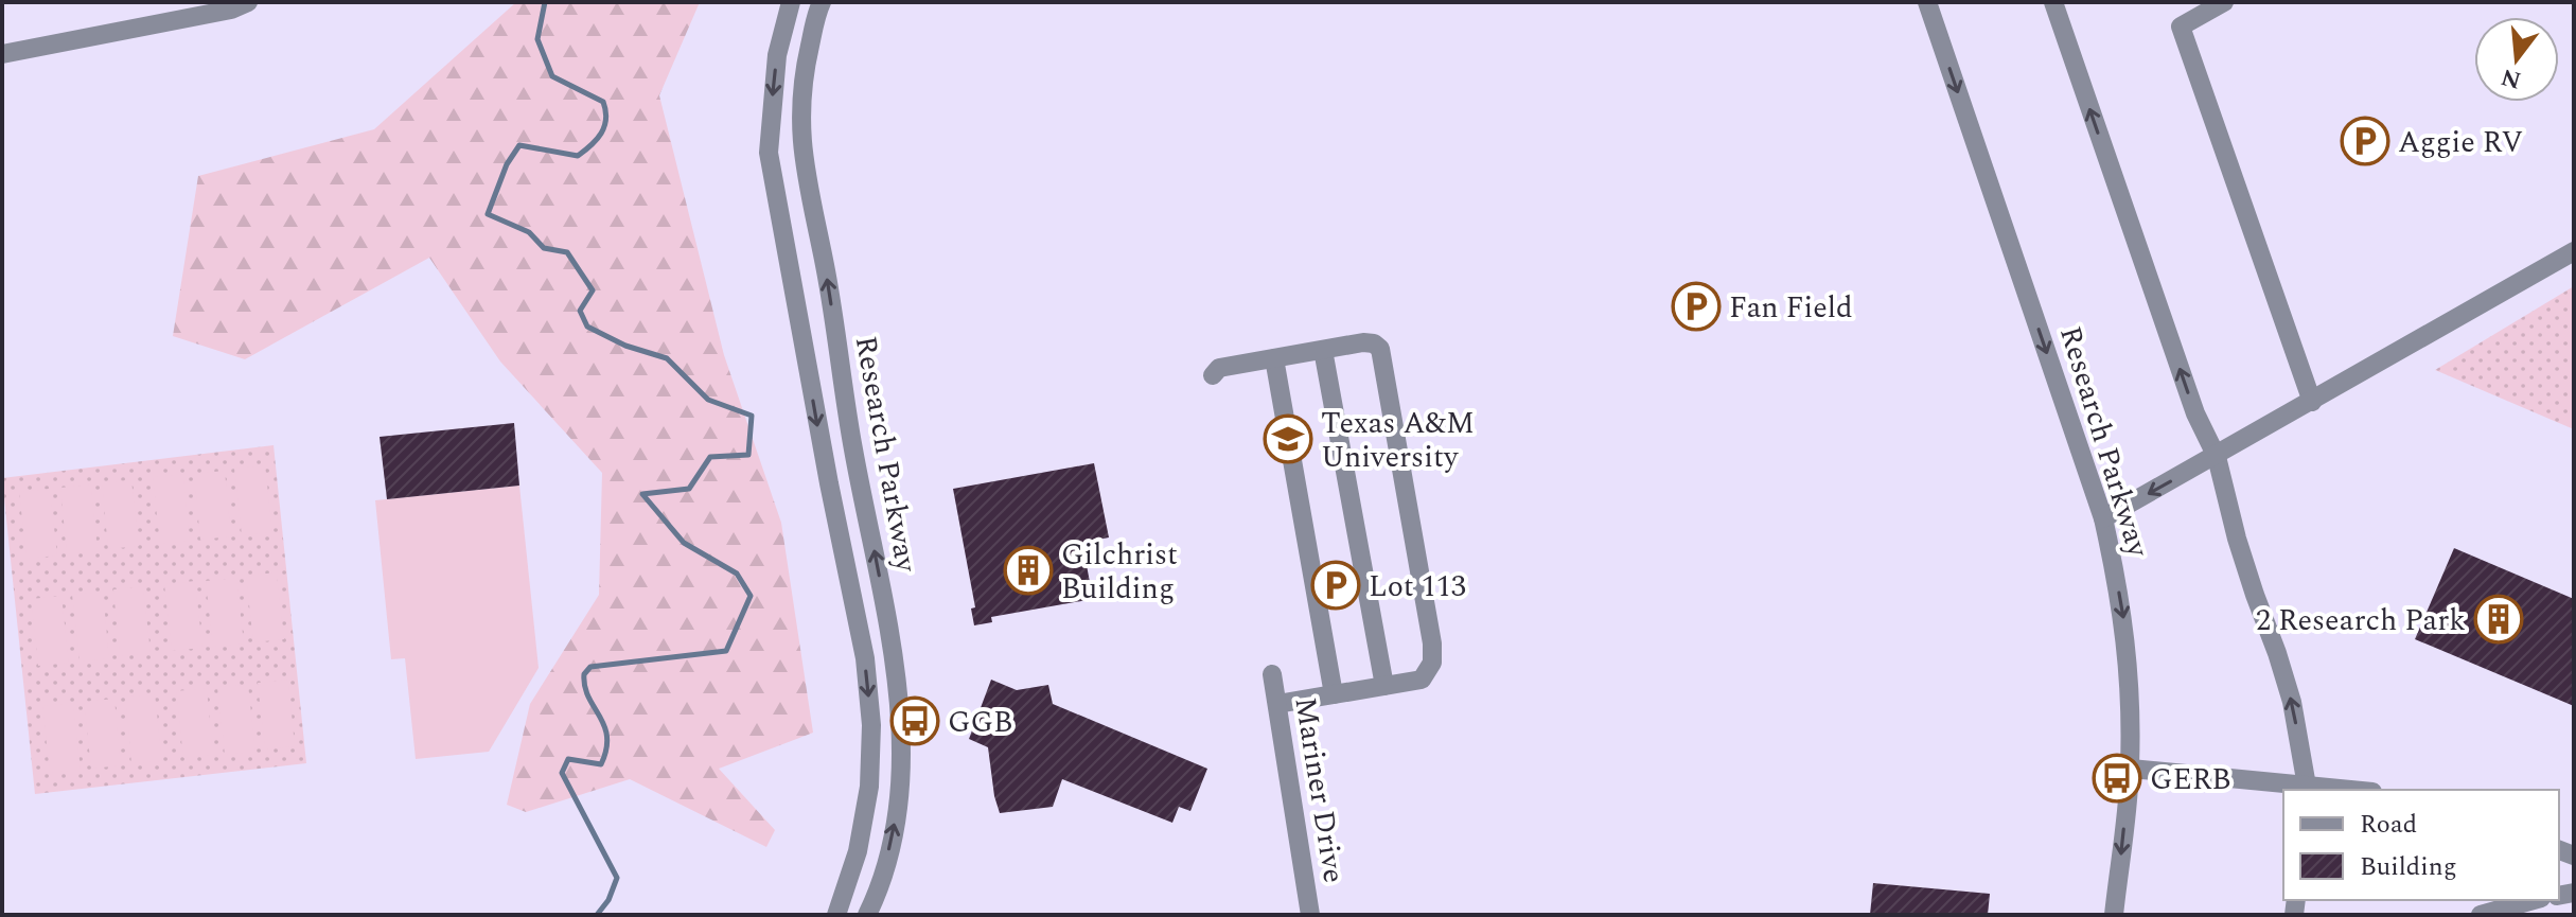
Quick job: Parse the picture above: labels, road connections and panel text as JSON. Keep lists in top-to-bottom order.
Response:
{
  "streets": {
    "street": ["Research Parkway", "Mariner Drive"]
  },
  "places": {
    "parking": ["Aggie RV", "Fan Field", "Lot 113"],
    "school or university": ["Texas A&M University"],
    "building": ["Gilchrist Building", "2 Research Park"],
    "bus stop": ["GGB", "GERB"]
  },
  "legend": ["Road", "Building"],
  "north": "bottom"
}
